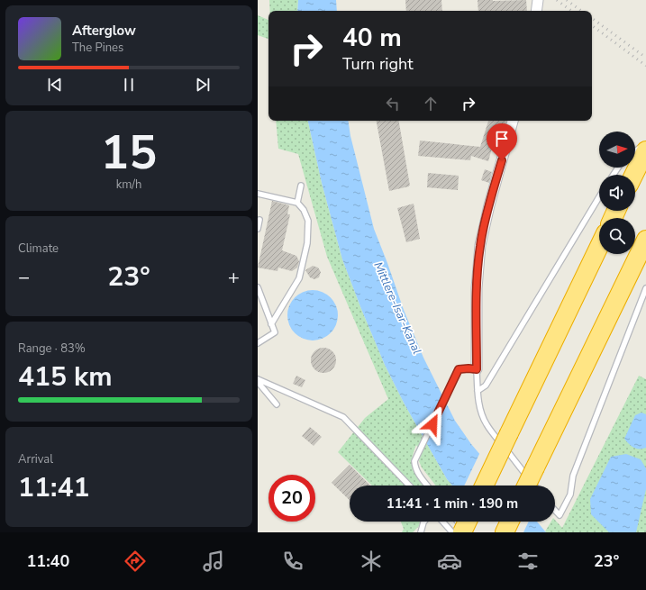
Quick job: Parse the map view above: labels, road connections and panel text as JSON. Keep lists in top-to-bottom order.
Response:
{
  "water": ["Mittlere-Isar-Kanal"],
  "north": "right",
  "page": {
    "turn": ["40 m", "Turn right"],
    "song": ["Afterglow", "The Pines"],
    "tile": [
      ["15", "km/h"],
      "Climate",
      ["Range · 83%", "415 km"],
      ["Arrival", "11:41"]
    ],
    "heat": ["−", "23°", "+"],
    "limit": "20",
    "trip": "11:41 · 1 min · 190 m",
    "tabs": ["11:40", "23°"]
  }
}
